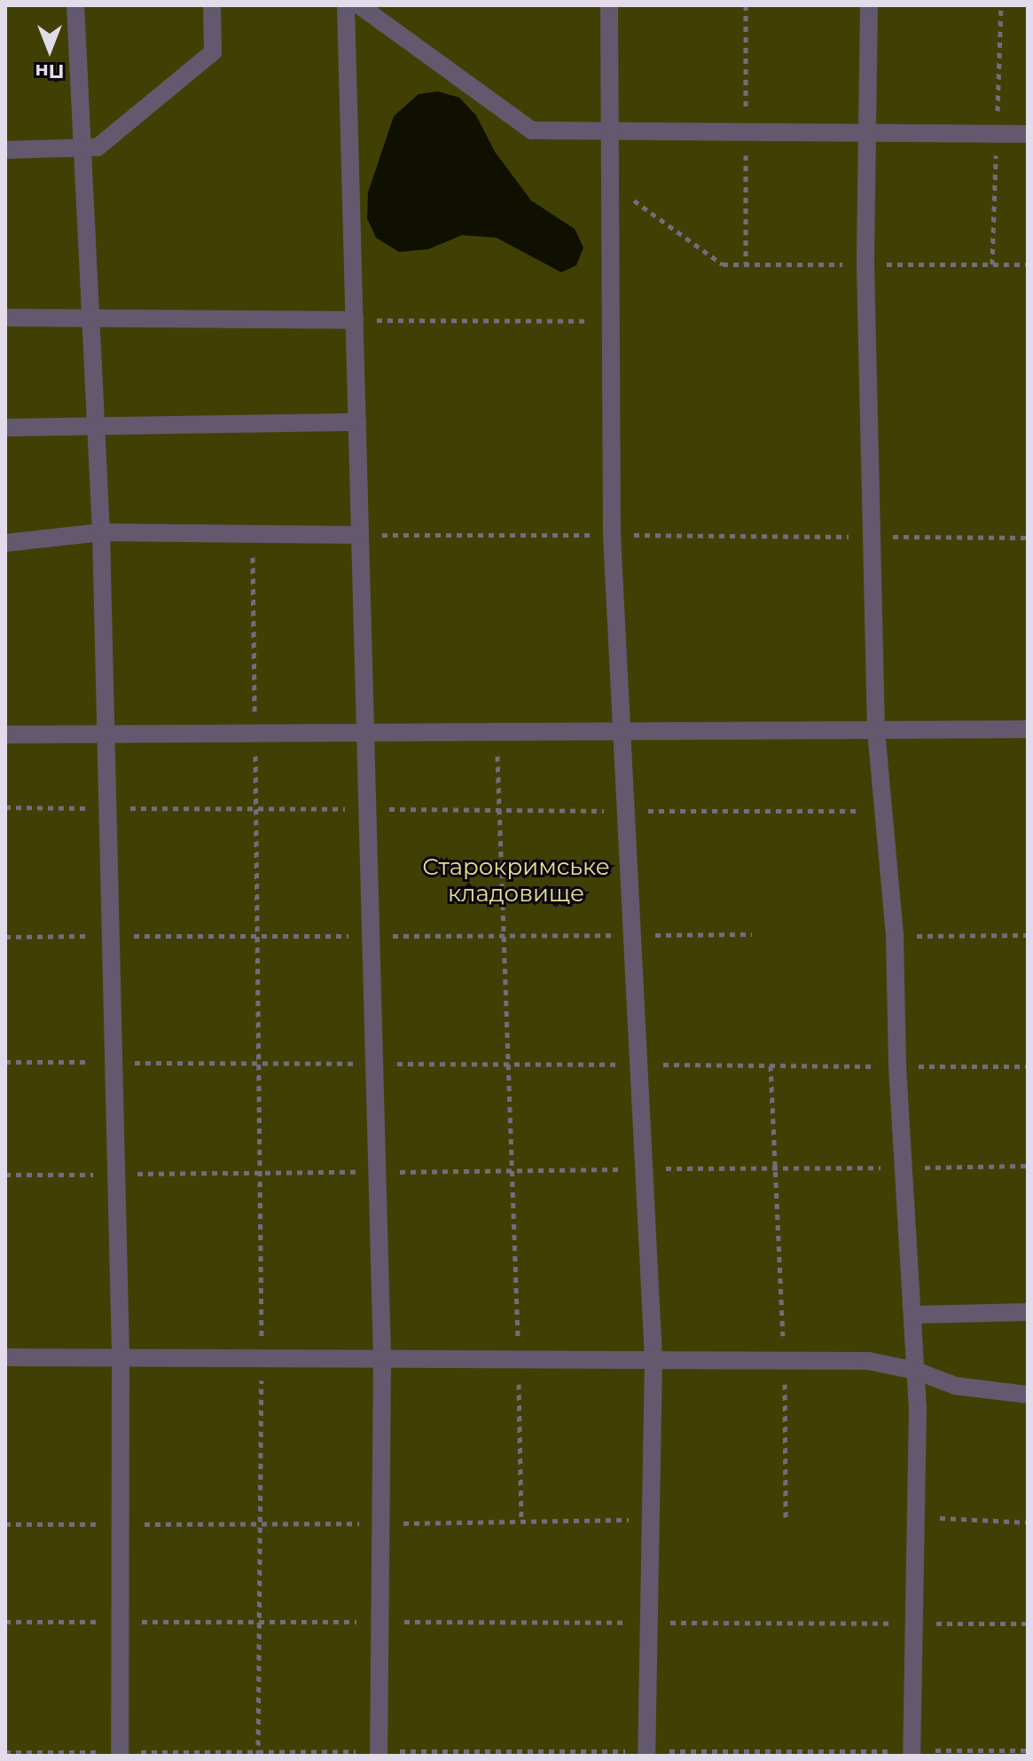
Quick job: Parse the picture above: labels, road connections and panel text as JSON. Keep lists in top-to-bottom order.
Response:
{
  "parks": ["Старокримське кладовище"],
  "north": "bottom"
}
